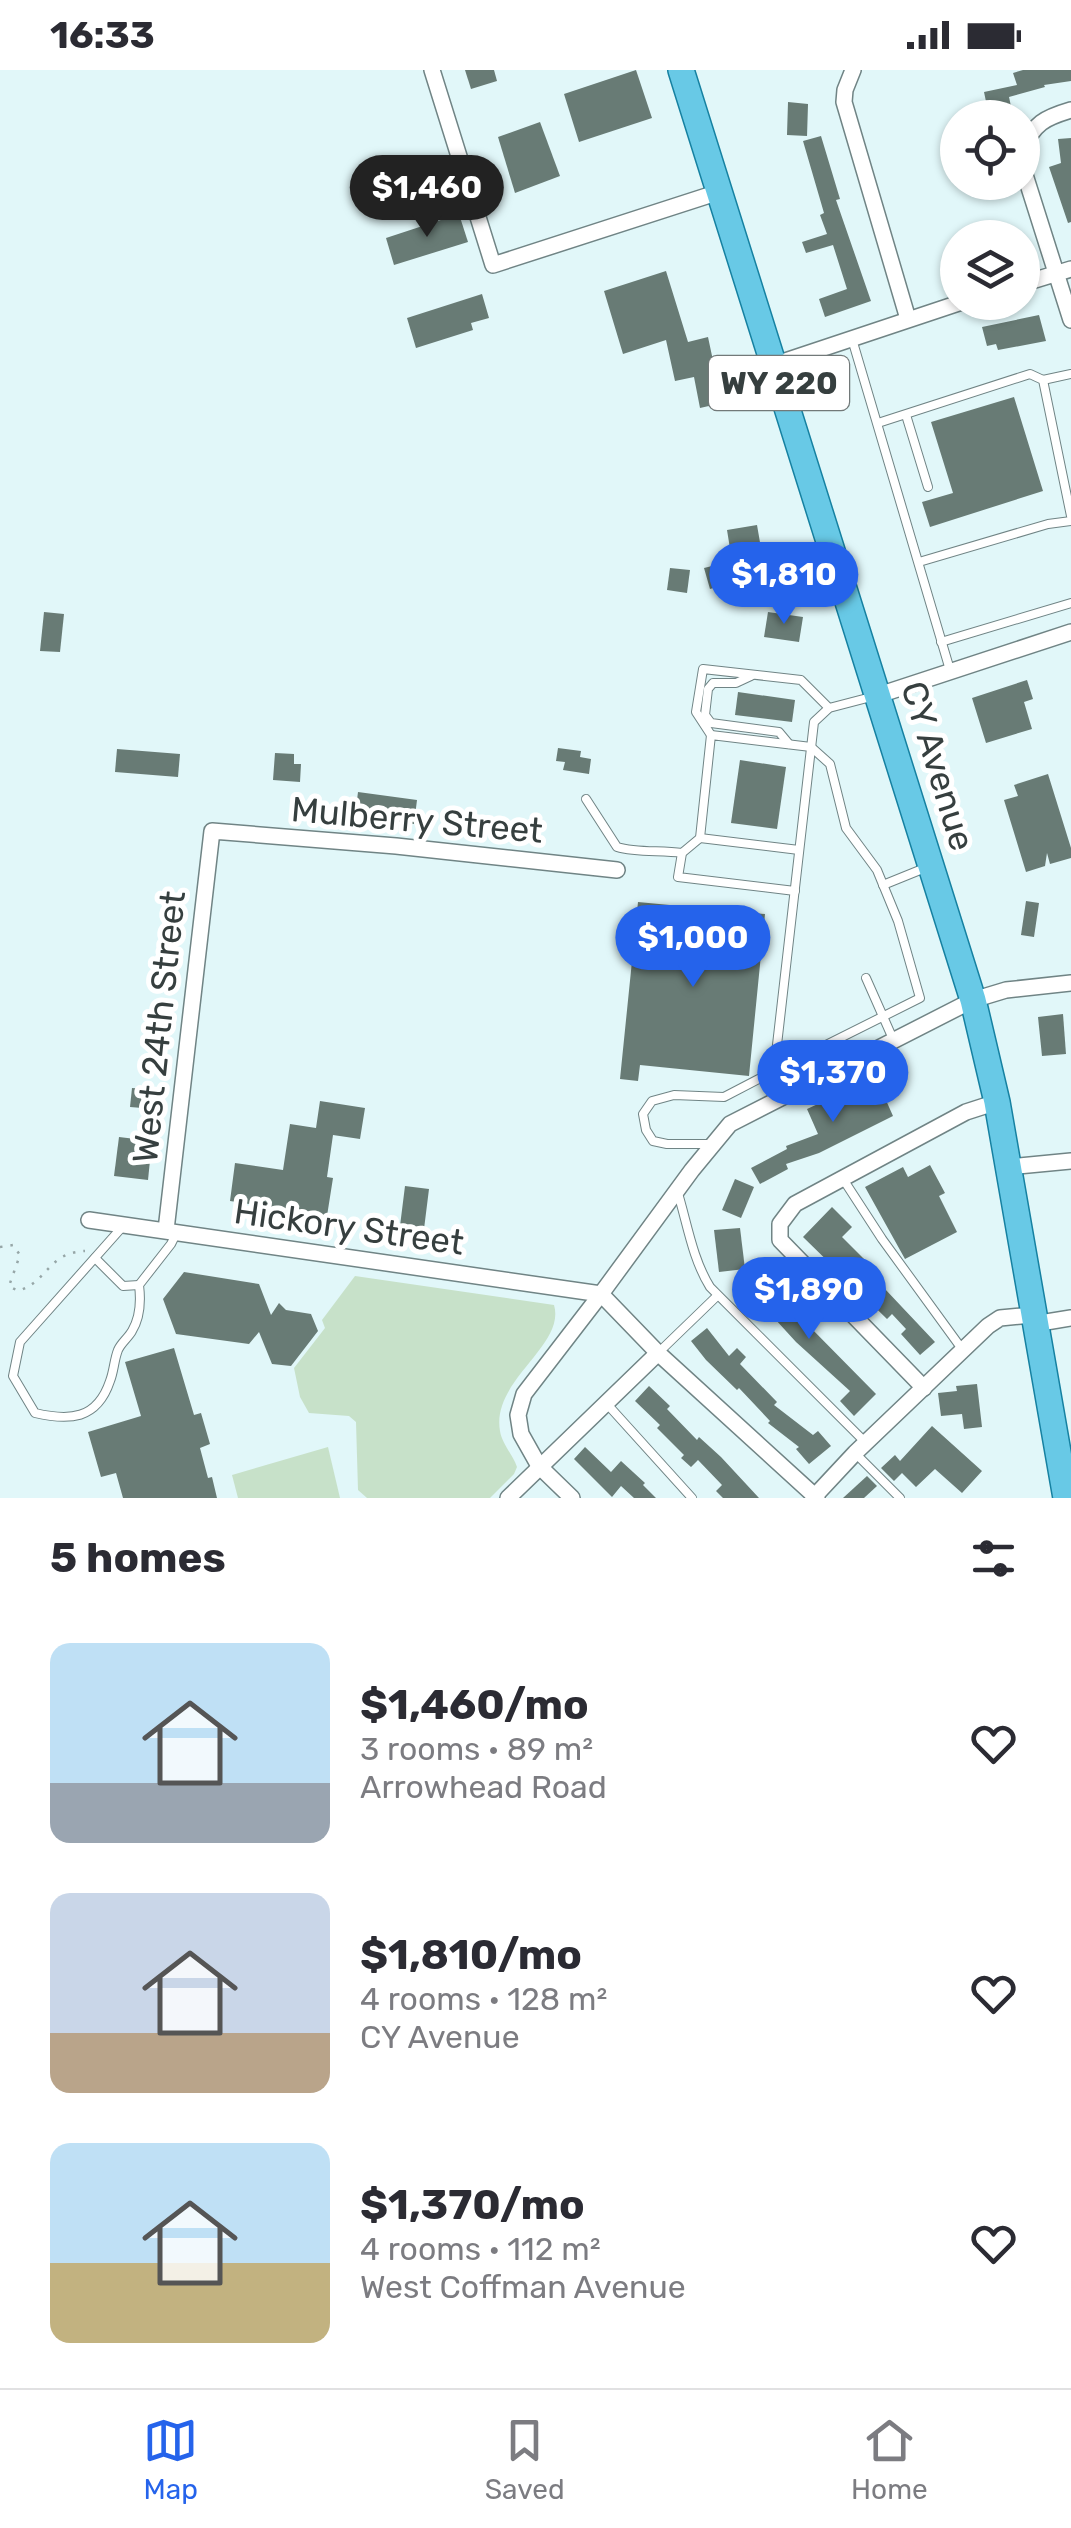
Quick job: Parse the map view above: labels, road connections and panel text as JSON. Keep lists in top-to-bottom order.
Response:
{
  "streets": {
    "main road": ["WY 220", "CY Avenue"],
    "street": ["Mulberry Street", "West 24th Street", "Hickory Street"]
  },
  "crossings": [
    ["Mulberry Street", "West 24th Street"],
    ["West 24th Street", "Hickory Street"]
  ],
  "page": {
    "status": "16:33",
    "price": [
      "$1,460",
      "$1,810",
      "$1,000",
      "$1,370",
      "$1,890"
    ],
    "heading": "5 homes",
    "list": [
      {
        "name": "$1,460/mo",
        "note": "3 rooms · 89 m² · Arrowhead Road"
      },
      {
        "name": "$1,810/mo",
        "note": "4 rooms · 128 m² · CY Avenue"
      },
      {
        "name": "$1,370/mo",
        "note": "4 rooms · 112 m² · West Coffman Avenue"
      }
    ],
    "tabs": ["Map", "Saved", "Home"]
  }
}
